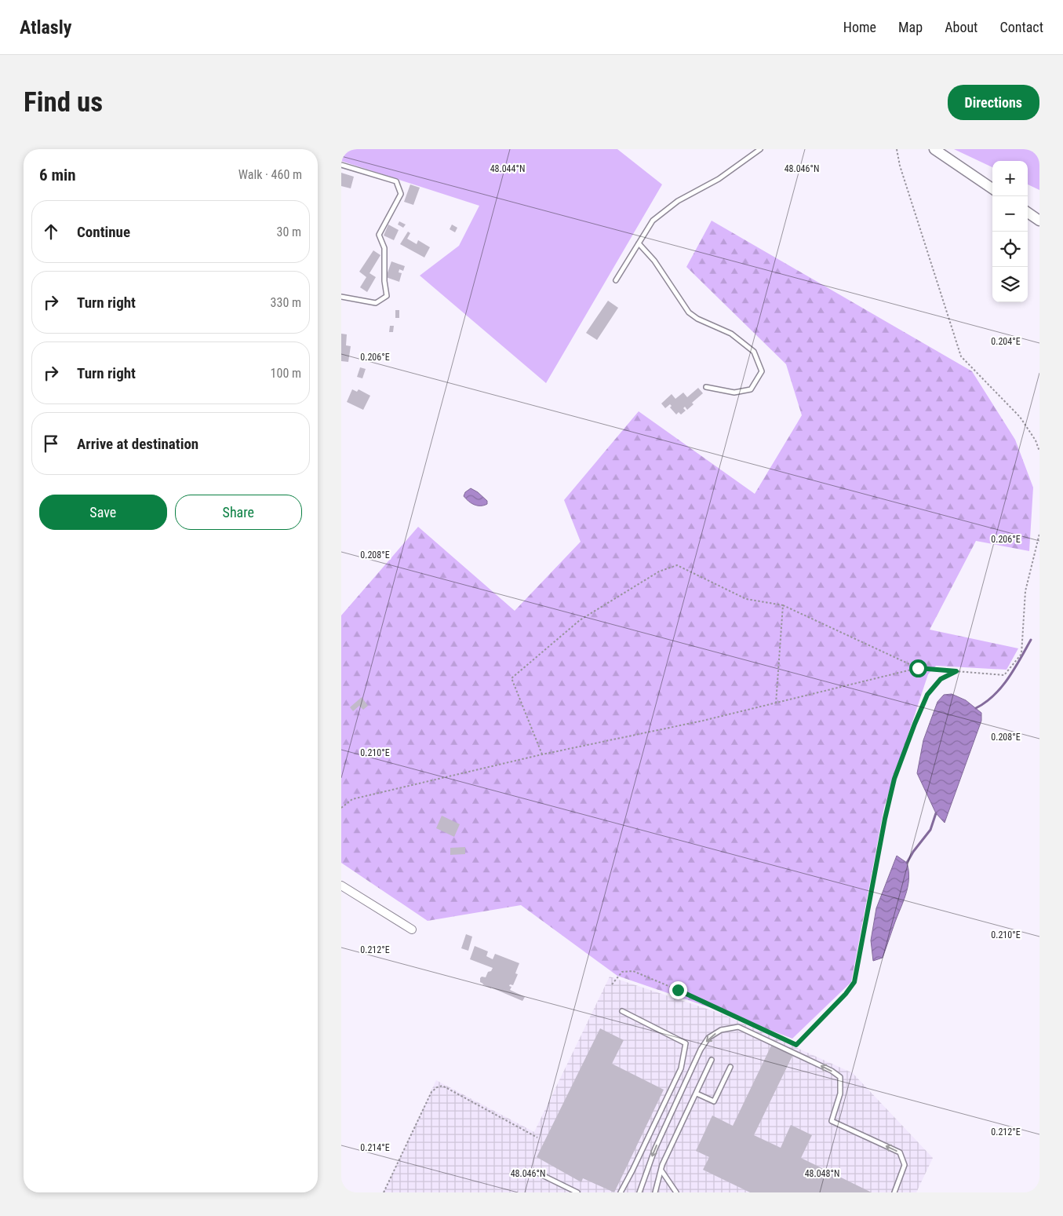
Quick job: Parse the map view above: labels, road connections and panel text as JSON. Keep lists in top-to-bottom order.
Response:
{
  "page": {
    "header": "Atlasly",
    "nav": [
      "Home",
      "Map",
      "About",
      "Contact"
    ],
    "buttons": [
      "Directions",
      ["Save", "Share"]
    ],
    "title": "Find us",
    "heading": ["6 min", "Walk · 460 m"],
    "map_buttons": ["+", "−"],
    "list": [
      ["Continue", "30 m"],
      ["Turn right", "330 m"],
      ["Turn right", "100 m"],
      "Arrive at destination"
    ]
  },
  "coordinates": [
    "48.044°N",
    "48.046°N",
    "0.204°E",
    "0.206°E",
    "0.208°E",
    "0.210°E",
    "0.212°E",
    "0.214°E",
    "48.048°N"
  ]
}
